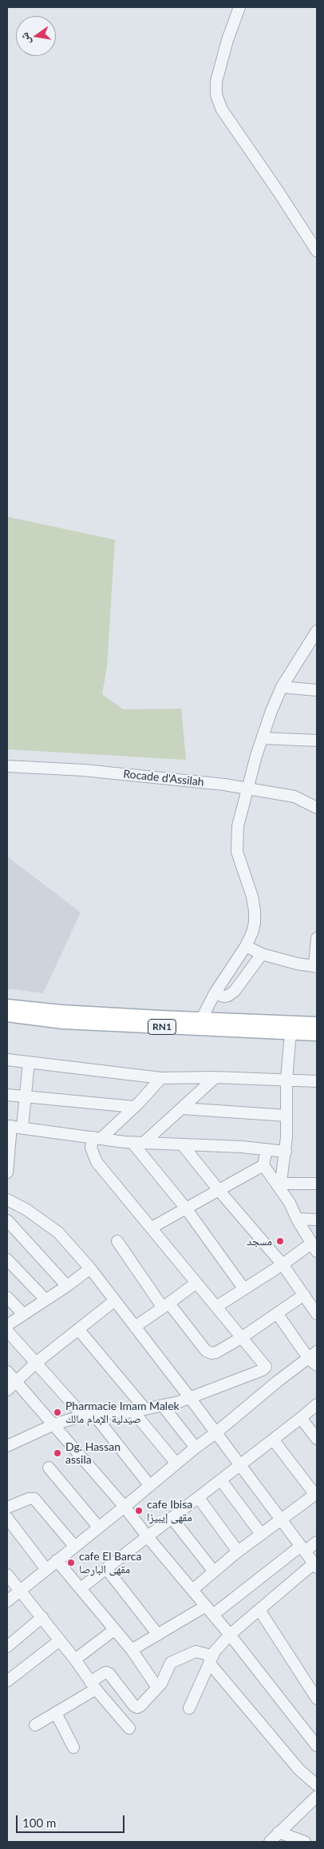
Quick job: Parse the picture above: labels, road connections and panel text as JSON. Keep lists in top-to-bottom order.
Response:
{
  "streets": {
    "main road": ["RN1"],
    "street": ["Rocade d'Assilah"]
  },
  "places": [
    "مسجد",
    "Pharmacie Imam Malek صيدلية الإمام مالك",
    "Dg. Hassan assila",
    "cafe Ibisa مقهى إيبيزا",
    "cafe El Barca مقهى البارصا"
  ],
  "scale_bar": "100 m",
  "north": "left"
}
